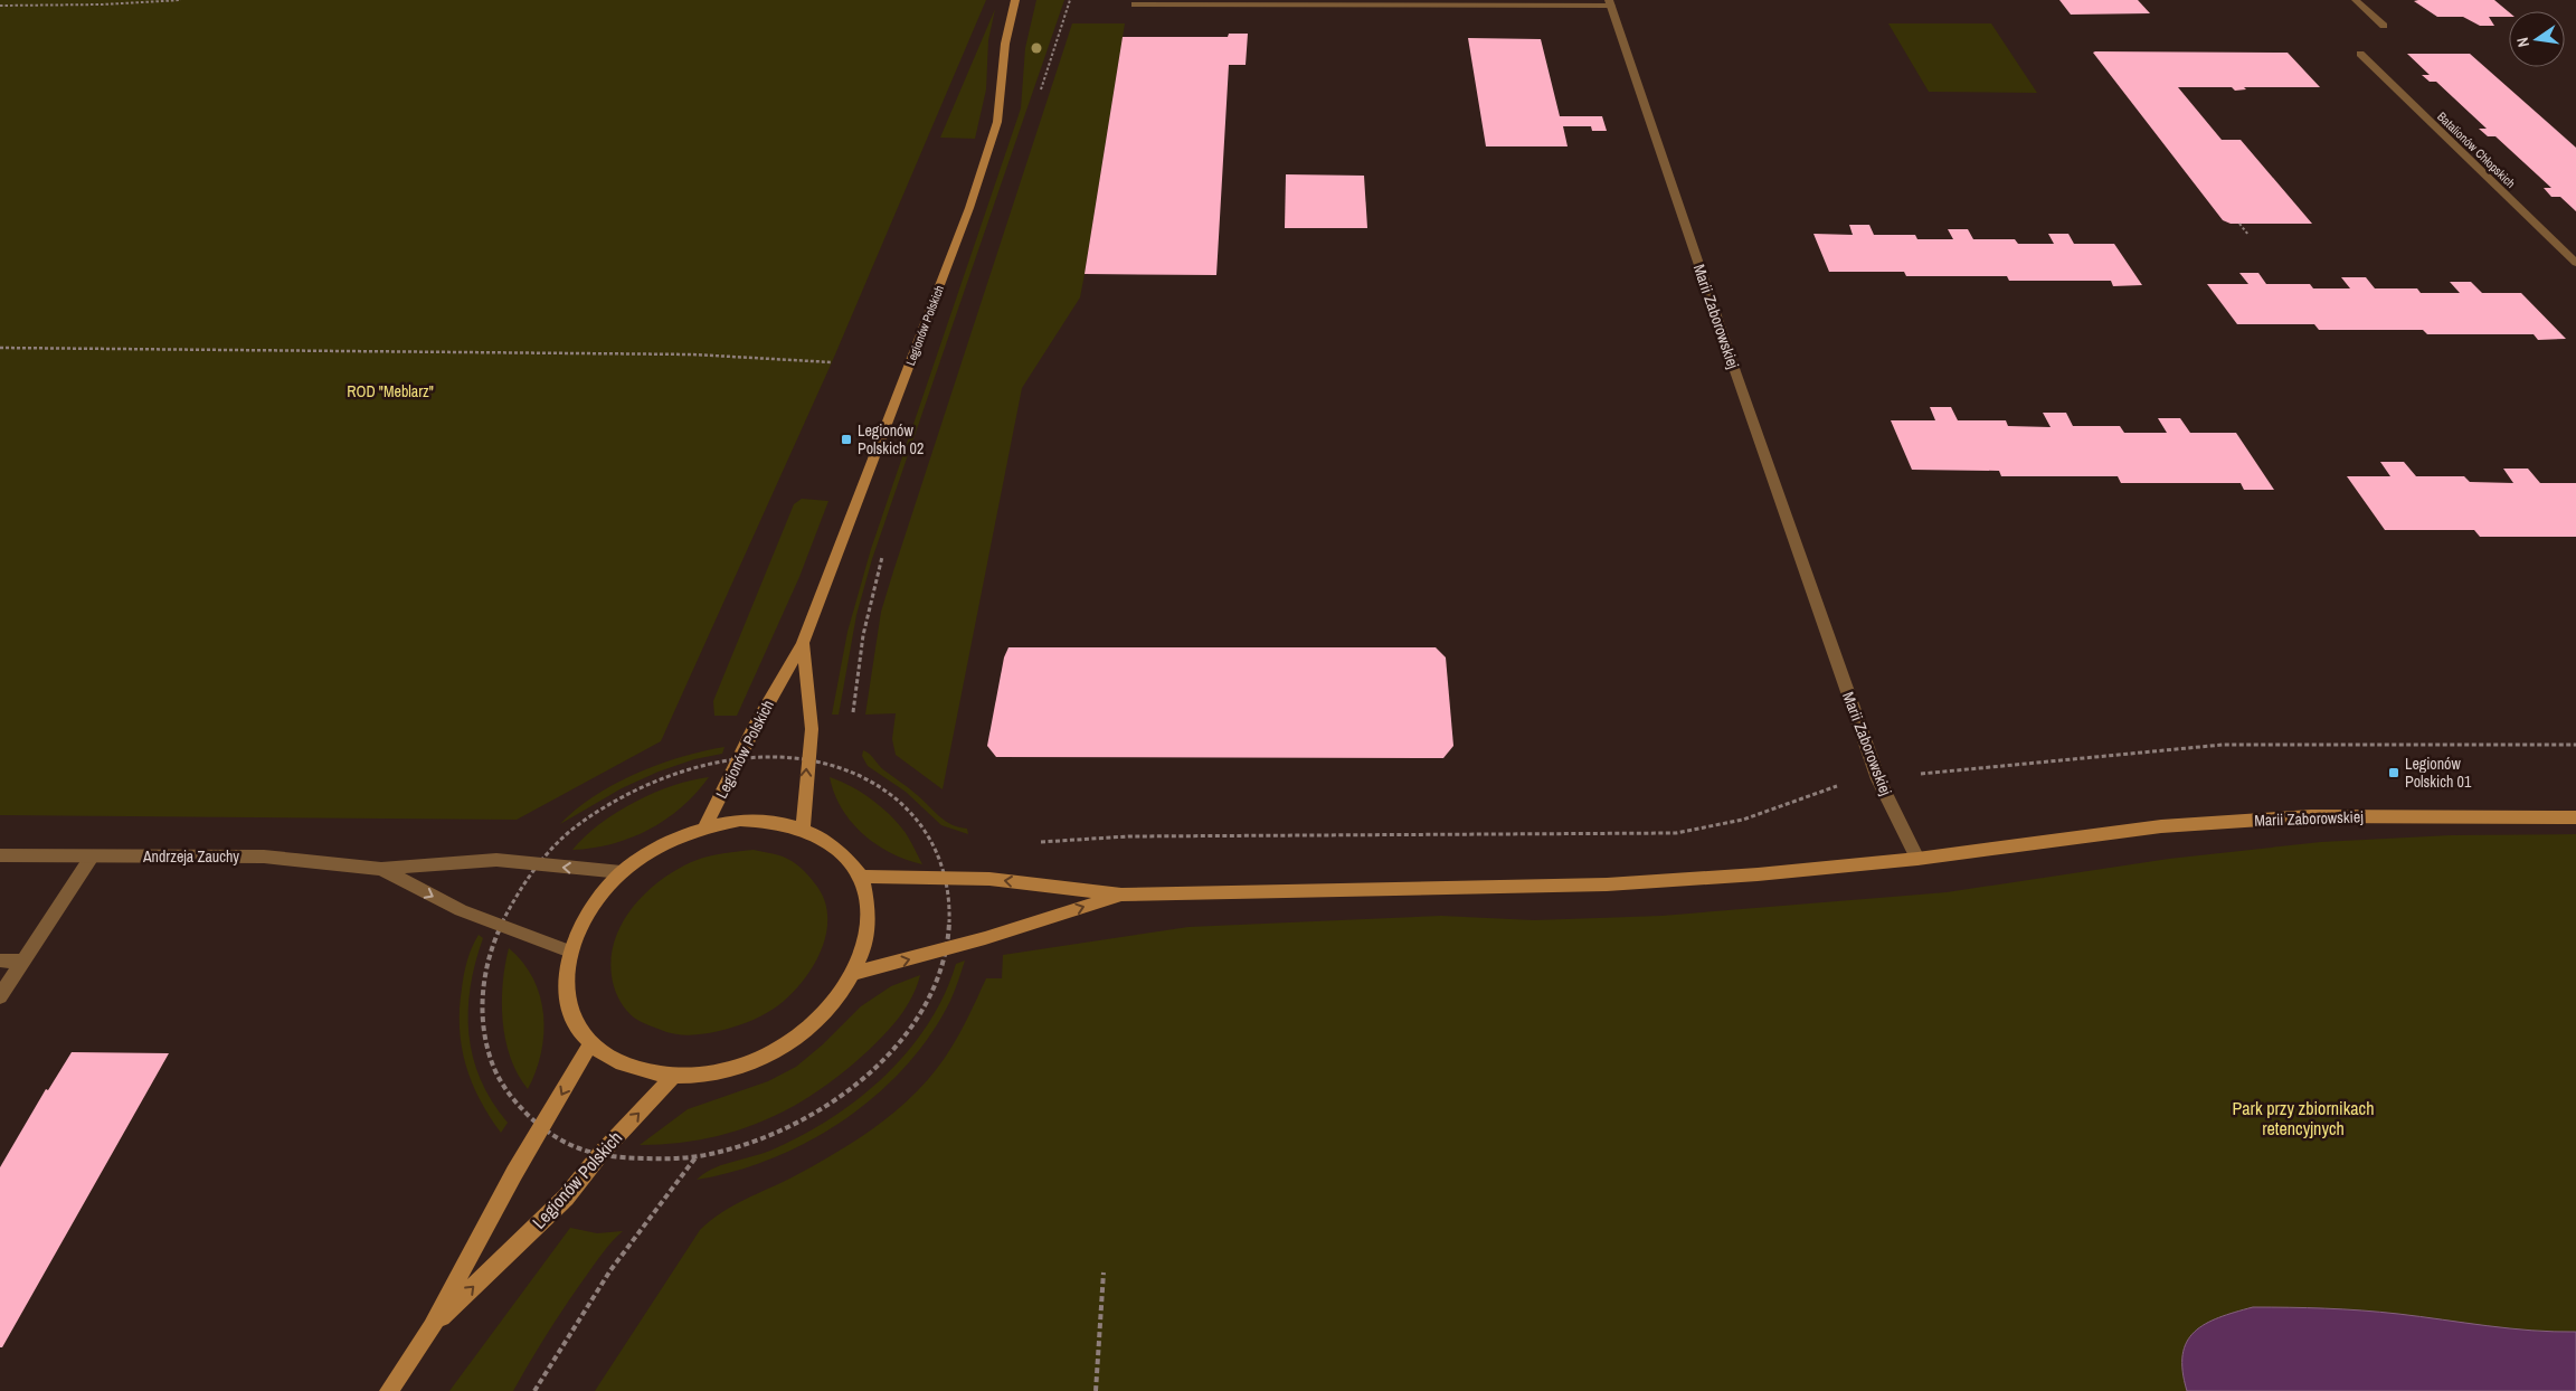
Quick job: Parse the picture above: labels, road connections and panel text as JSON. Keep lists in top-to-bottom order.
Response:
{
  "streets": {
    "street": [
      "Batalionów Chłopskich",
      "Marii Zaborowskiej",
      "Legionów Polskich",
      "Andrzeja Zauchy"
    ]
  },
  "parks": ["ROD \"Meblarz\"", "Park przy zbiornikach retencyjnych"],
  "places": {
    "transit": ["Legionów Polskich 02", "Legionów Polskich 01"]
  },
  "north": "left"
}
